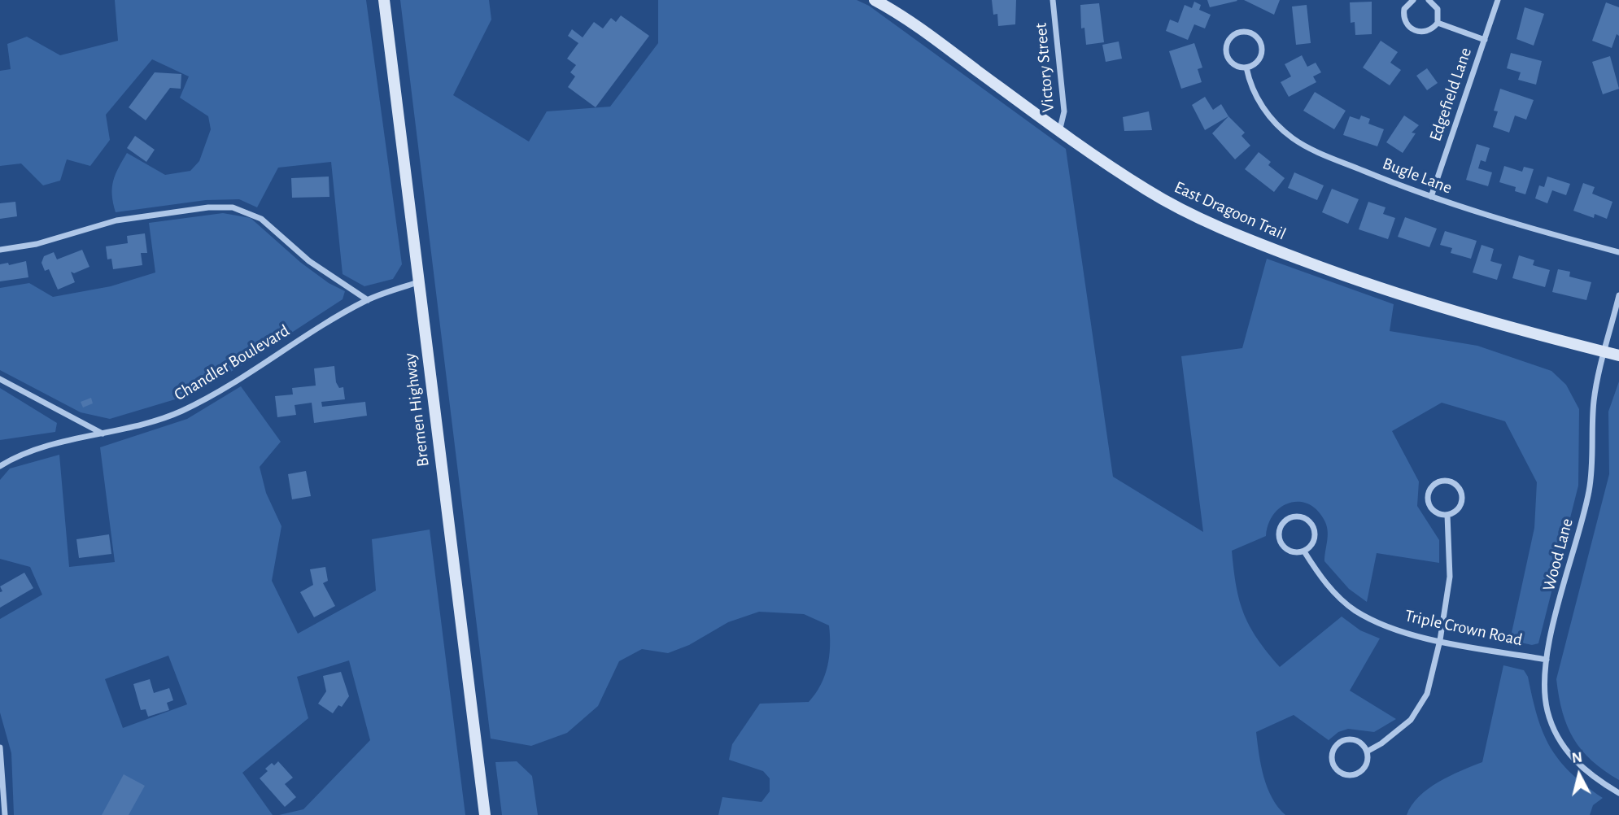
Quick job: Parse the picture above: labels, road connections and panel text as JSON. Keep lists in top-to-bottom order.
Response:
{
  "streets": {
    "street": [
      "Victory Street",
      "Edgefield Lane",
      "Bugle Lane",
      "East Dragoon Trail",
      "Chandler Boulevard",
      "Bremen Highway",
      "Wood Lane",
      "Triple Crown Road"
    ]
  },
  "crossings": [
    ["Victory Street", "East Dragoon Trail"],
    ["Edgefield Lane", "Bugle Lane"],
    ["East Dragoon Trail", "Wood Lane"],
    ["Chandler Boulevard", "Bremen Highway"],
    ["Wood Lane", "Triple Crown Road"]
  ],
  "north": "top"
}
